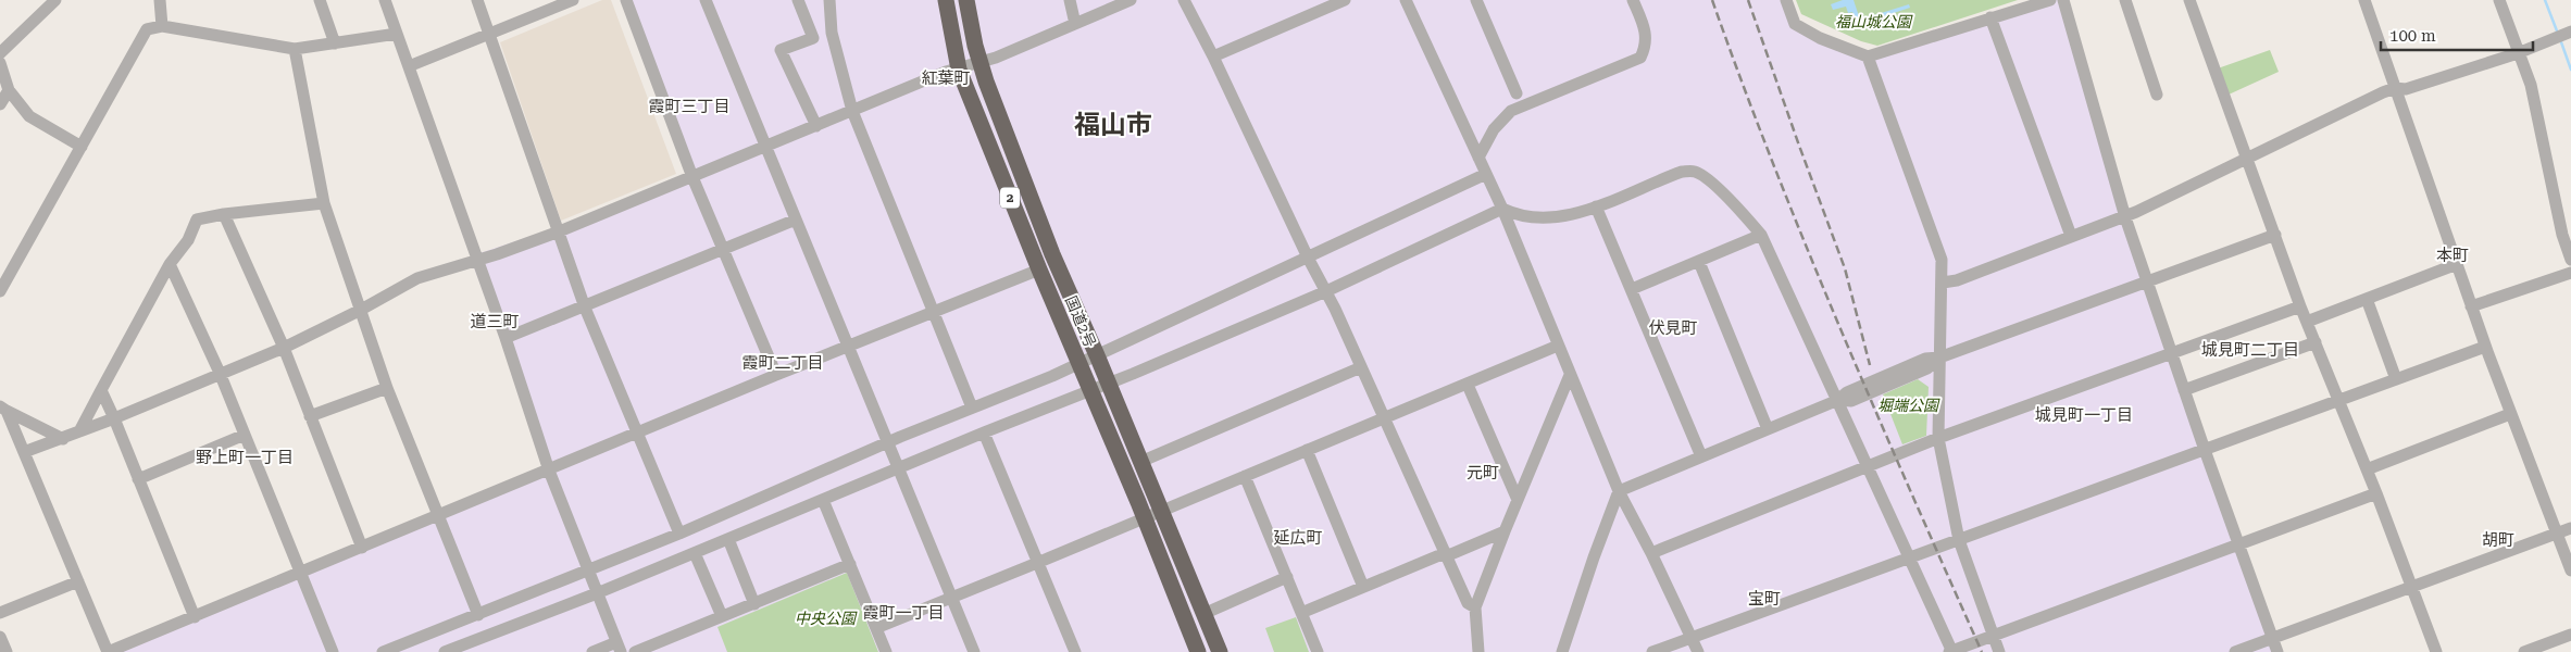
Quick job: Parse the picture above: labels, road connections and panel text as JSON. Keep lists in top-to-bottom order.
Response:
{
  "streets": {
    "highway": ["2", "国道2号"]
  },
  "districts": [
    "紅葉町",
    "霞町三丁目",
    "福山市",
    "本町",
    "道三町",
    "伏見町",
    "城見町二丁目",
    "霞町二丁目",
    "城見町一丁目",
    "野上町一丁目",
    "元町",
    "延広町",
    "胡町",
    "宝町",
    "霞町一丁目"
  ],
  "parks": ["福山城公園", "堀端公園", "中央公園"],
  "scale_bar": "100 m"
}
